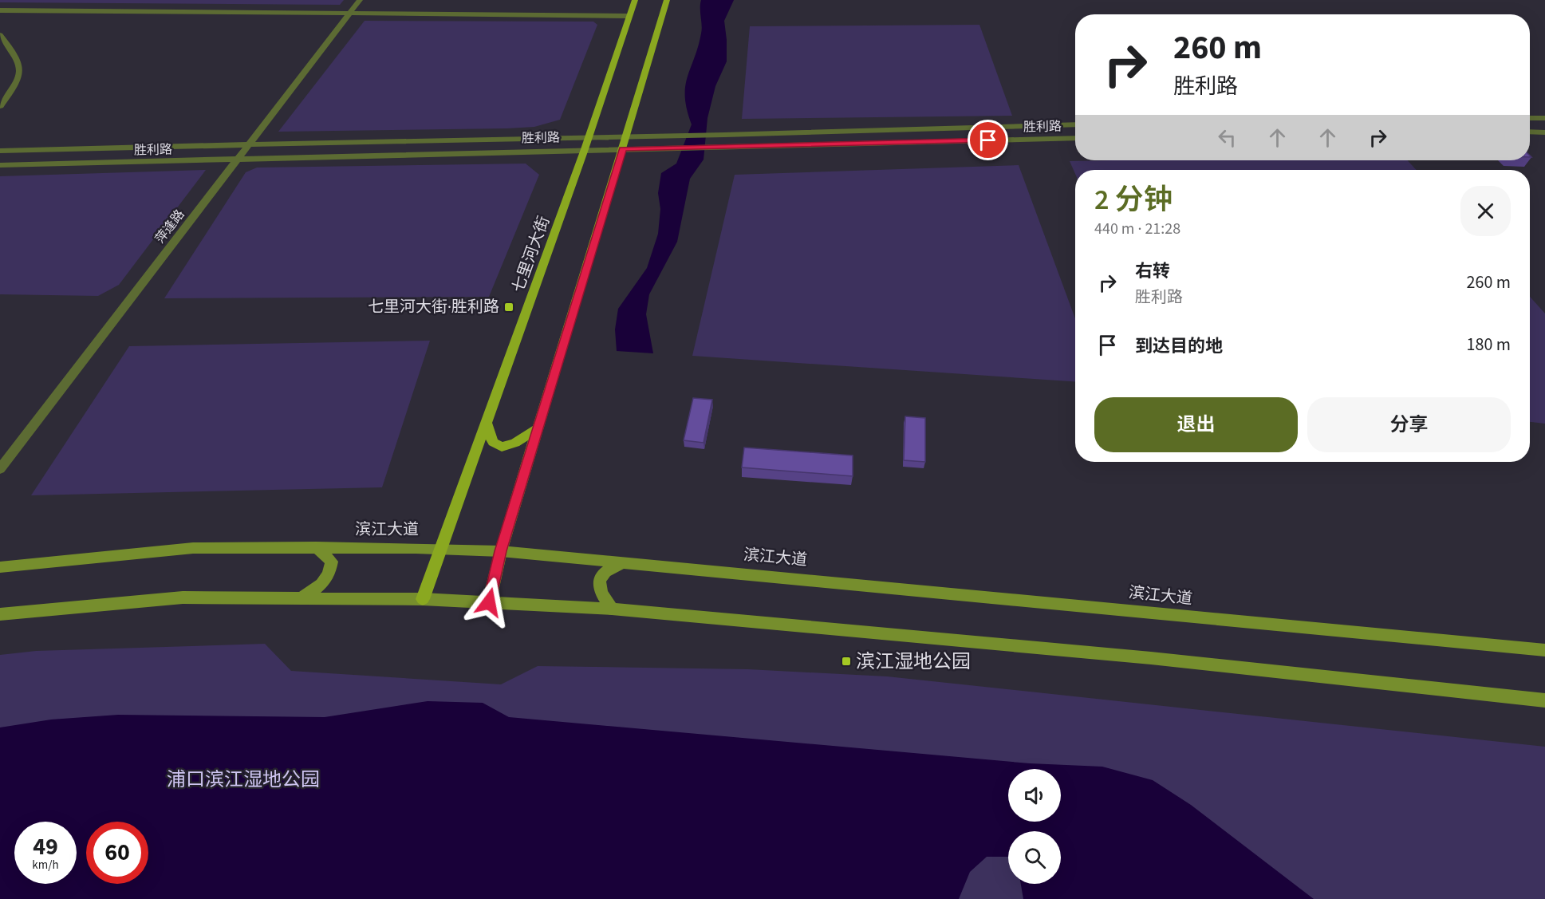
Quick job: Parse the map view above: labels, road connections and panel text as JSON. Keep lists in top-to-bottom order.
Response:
{
  "streets": {
    "main road": ["七里河大街", "滨江大道"],
    "street": ["胜利路", "萍逢路"]
  },
  "crossings": [
    ["胜利路", "萍逢路"],
    ["胜利路", "七里河大街"],
    ["七里河大街", "滨江大道"]
  ],
  "parks": ["浦口滨江湿地公园"],
  "places": {
    "transit": ["七里河大街·胜利路", "滨江湿地公园"]
  },
  "page": {
    "turn": ["260 m", "胜利路"],
    "heading": ["2 分钟", "440 m · 21:28"],
    "list": [
      {
        "name": "右转",
        "note": "胜利路",
        "value": "260 m"
      },
      {
        "name": "到达目的地",
        "value": "180 m"
      }
    ],
    "buttons": ["退出", "分享"],
    "speed": "49 km/h",
    "limit": "60"
  }
}
